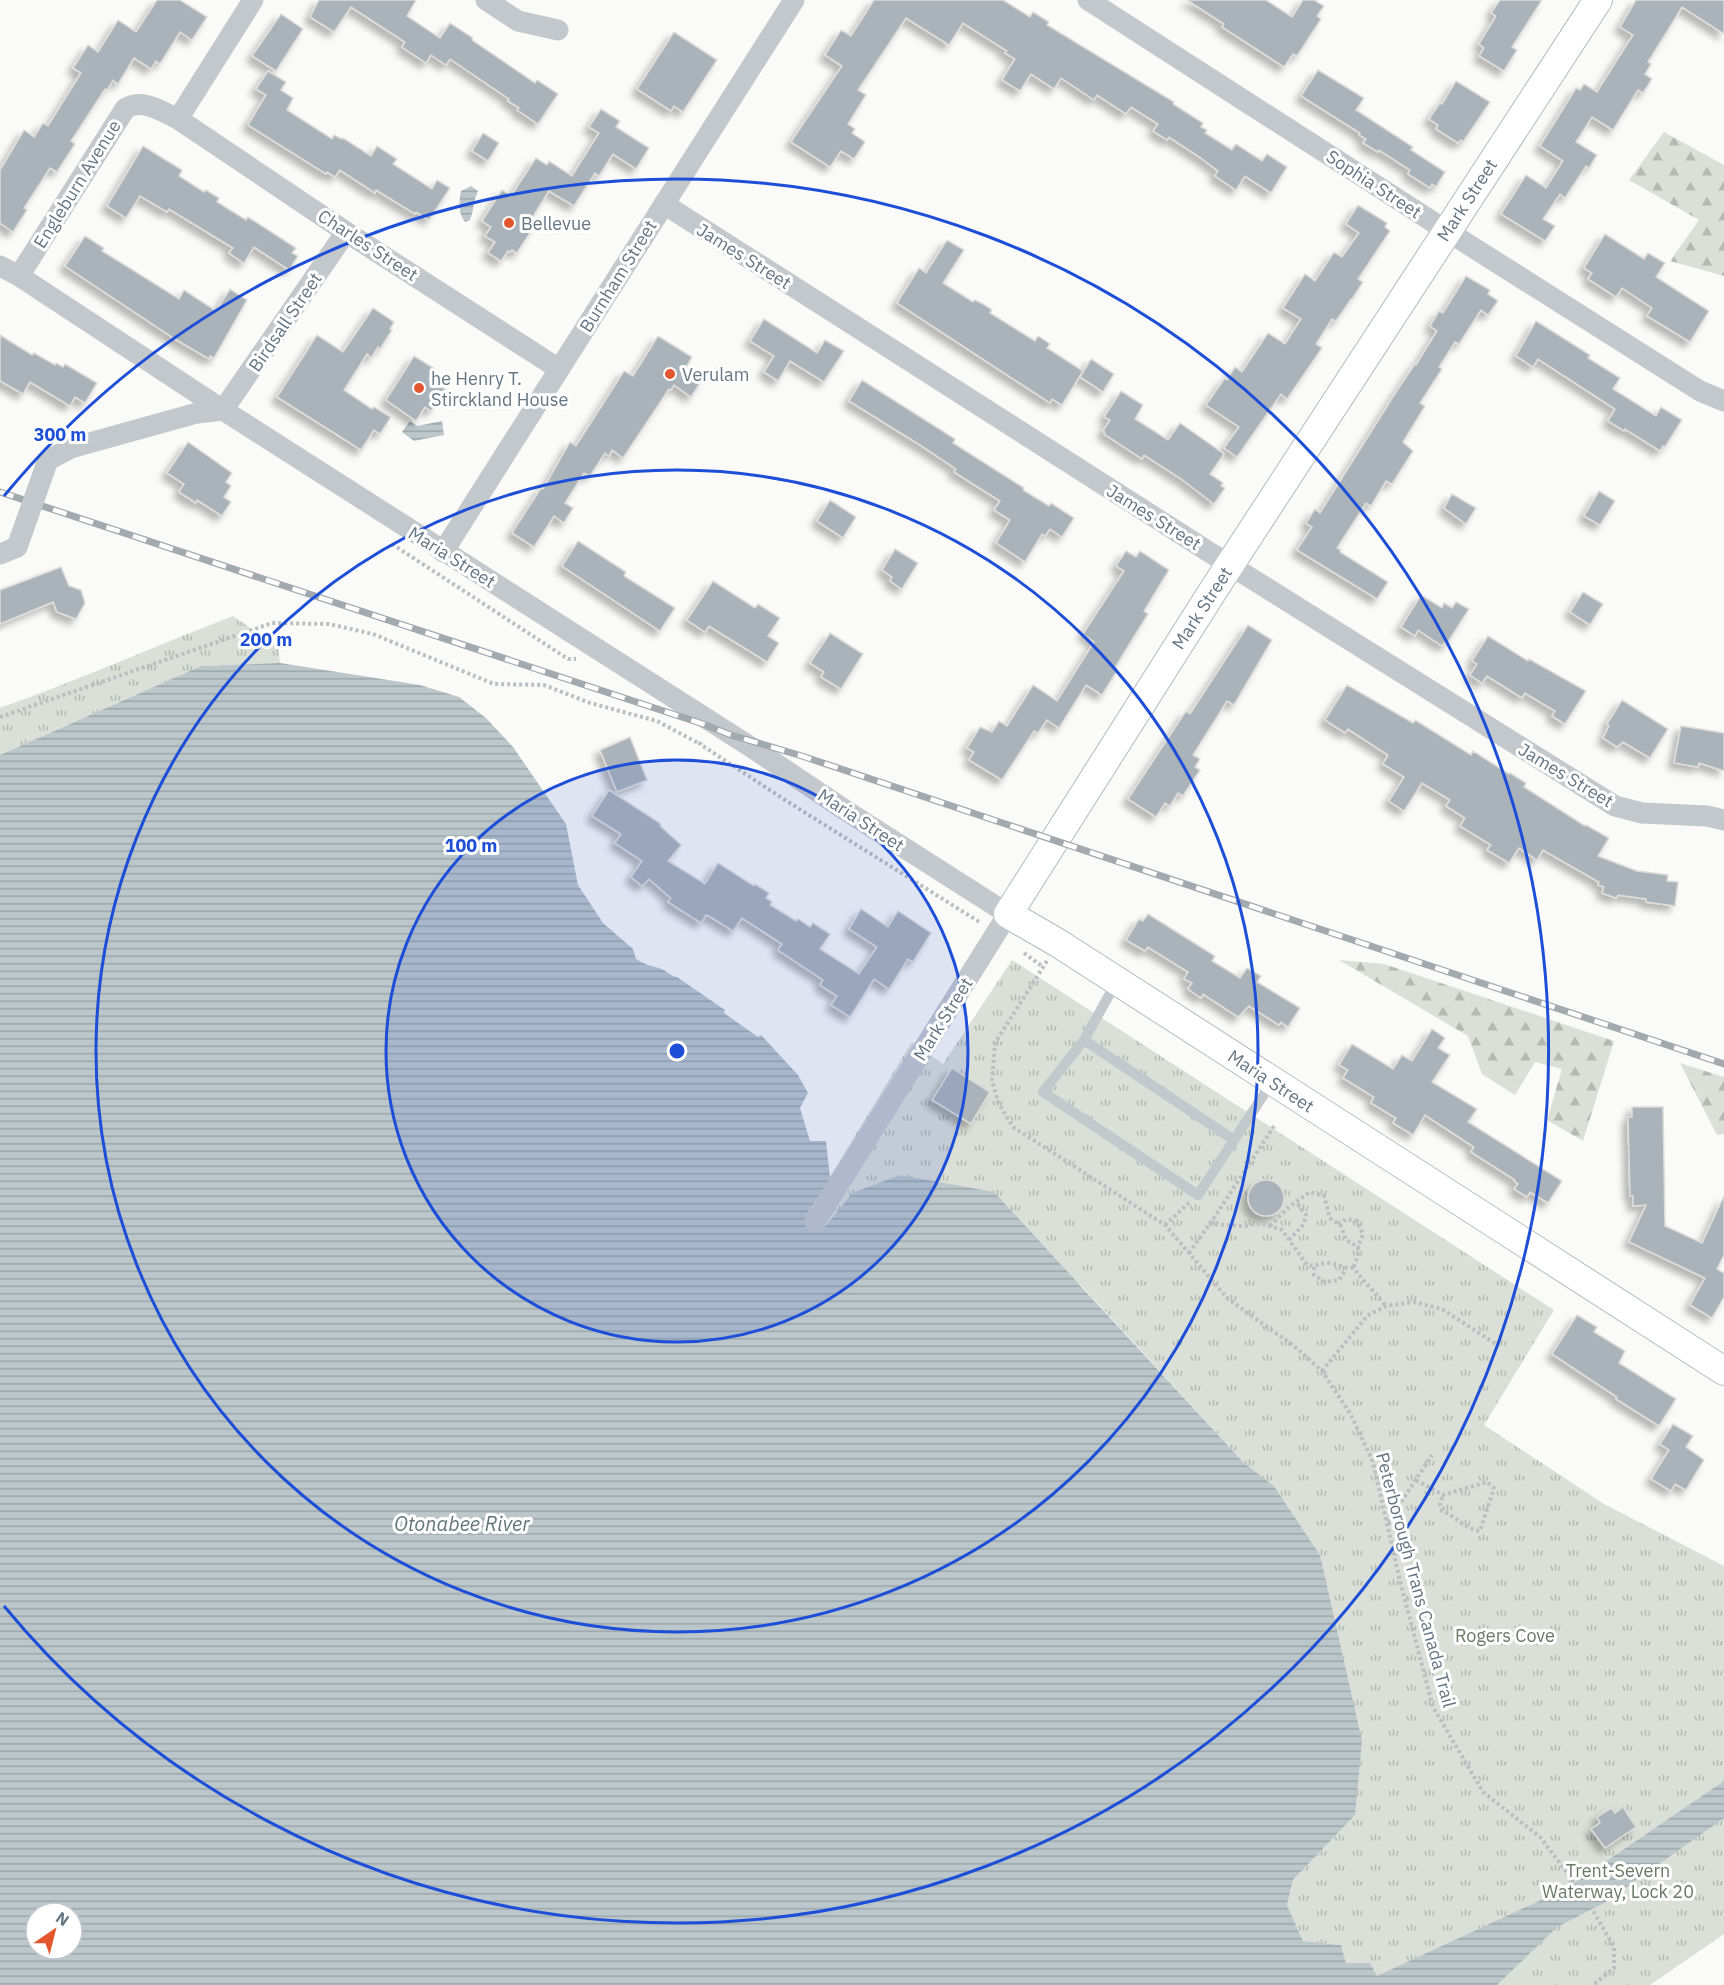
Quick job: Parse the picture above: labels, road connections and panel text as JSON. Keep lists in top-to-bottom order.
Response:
{
  "streets": {
    "street": [
      "Engleburn Avenue",
      "Sophia Street",
      "Mark Street",
      "Charles Street",
      "James Street",
      "Burnham Street",
      "Birdsall Street",
      "Maria Street"
    ],
    "path": ["Peterborough Trans Canada Trail"]
  },
  "crossings": [
    ["Engleburn Avenue", "Charles Street"],
    ["Engleburn Avenue", "Maria Street"],
    ["Sophia Street", "Mark Street"],
    ["Mark Street", "James Street"],
    ["Mark Street", "Maria Street"],
    ["Charles Street", "Burnham Street"],
    ["Charles Street", "Birdsall Street"],
    ["James Street", "Burnham Street"],
    ["Burnham Street", "Maria Street"],
    ["Birdsall Street", "Maria Street"]
  ],
  "water": ["Otonabee River"],
  "parks": ["Rogers Cove", "Trent-Severn Waterway, Lock 20"],
  "places": ["Bellevue", "Verulam", "he Henry T. Stirckland House"],
  "north": "top right",
  "rings": ["300 m", "200 m", "100 m"]
}
